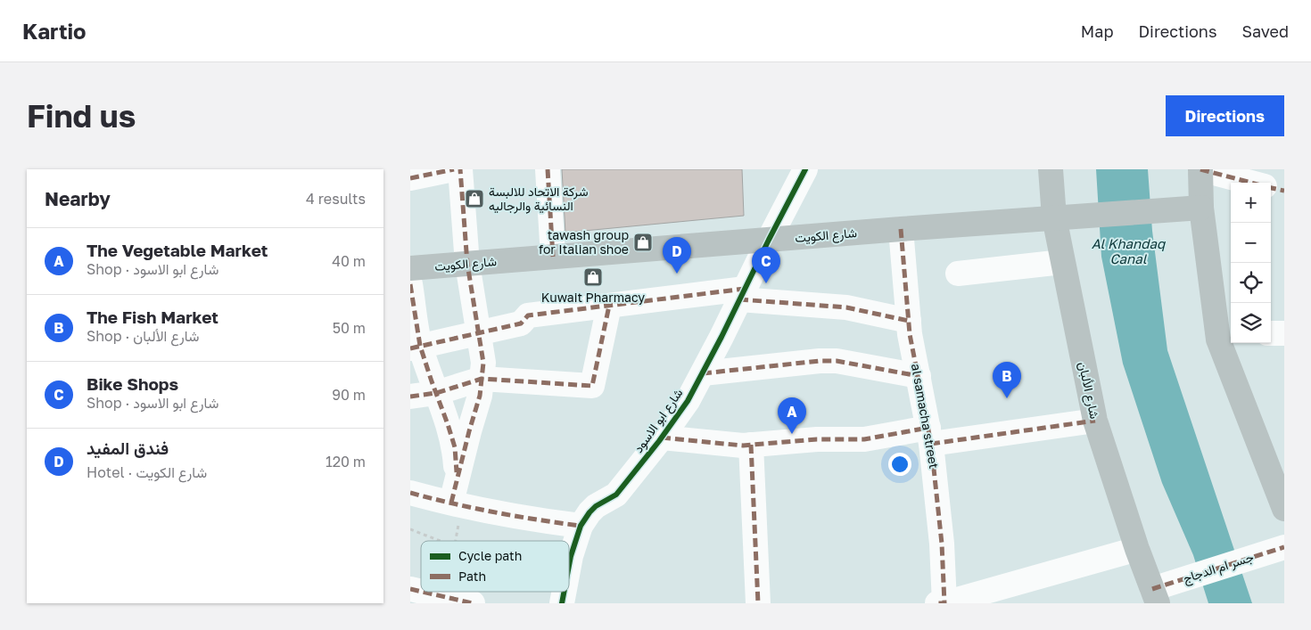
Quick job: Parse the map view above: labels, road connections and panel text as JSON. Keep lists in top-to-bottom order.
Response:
{
  "streets": {
    "main road": ["شارع الكويت", "شارع الألبان"],
    "street": ["al samacha street", "شارع ابو الاسود", "جسر ام الدجاج"]
  },
  "crossings": [
    ["شارع الكويت", "شارع الألبان"],
    ["شارع الكويت", "al samacha street"],
    ["شارع الكويت", "شارع ابو الاسود"],
    ["شارع الألبان", "جسر ام الدجاج"]
  ],
  "water": ["Al Khandaq Canal"],
  "places": {
    "shop": ["شركة الاتحاد للالبسة النسائية والرجاليه", "tawash group for Italian shoe", "Kuwait Pharmacy"]
  },
  "legend": ["Cycle path", "Path"],
  "page": {
    "header": "Kartio",
    "nav": ["Map", "Directions", "Saved"],
    "buttons": "Directions",
    "title": "Find us",
    "heading": ["Nearby", "4 results"],
    "map_buttons": ["+", "−"],
    "list": [
      {
        "mark": "A",
        "name": "The Vegetable Market",
        "note": "Shop · شارع ابو الاسود",
        "value": "40 m"
      },
      {
        "mark": "B",
        "name": "The Fish Market",
        "note": "Shop · شارع الألبان",
        "value": "50 m"
      },
      {
        "mark": "C",
        "name": "Bike Shops",
        "note": "Shop · شارع ابو الاسود",
        "value": "90 m"
      },
      {
        "mark": "D",
        "name": "فندق المفيد",
        "note": "Hotel · شارع الكويت",
        "value": "120 m"
      }
    ],
    "pins": [
      "D",
      "C",
      "B",
      "A"
    ]
  }
}
